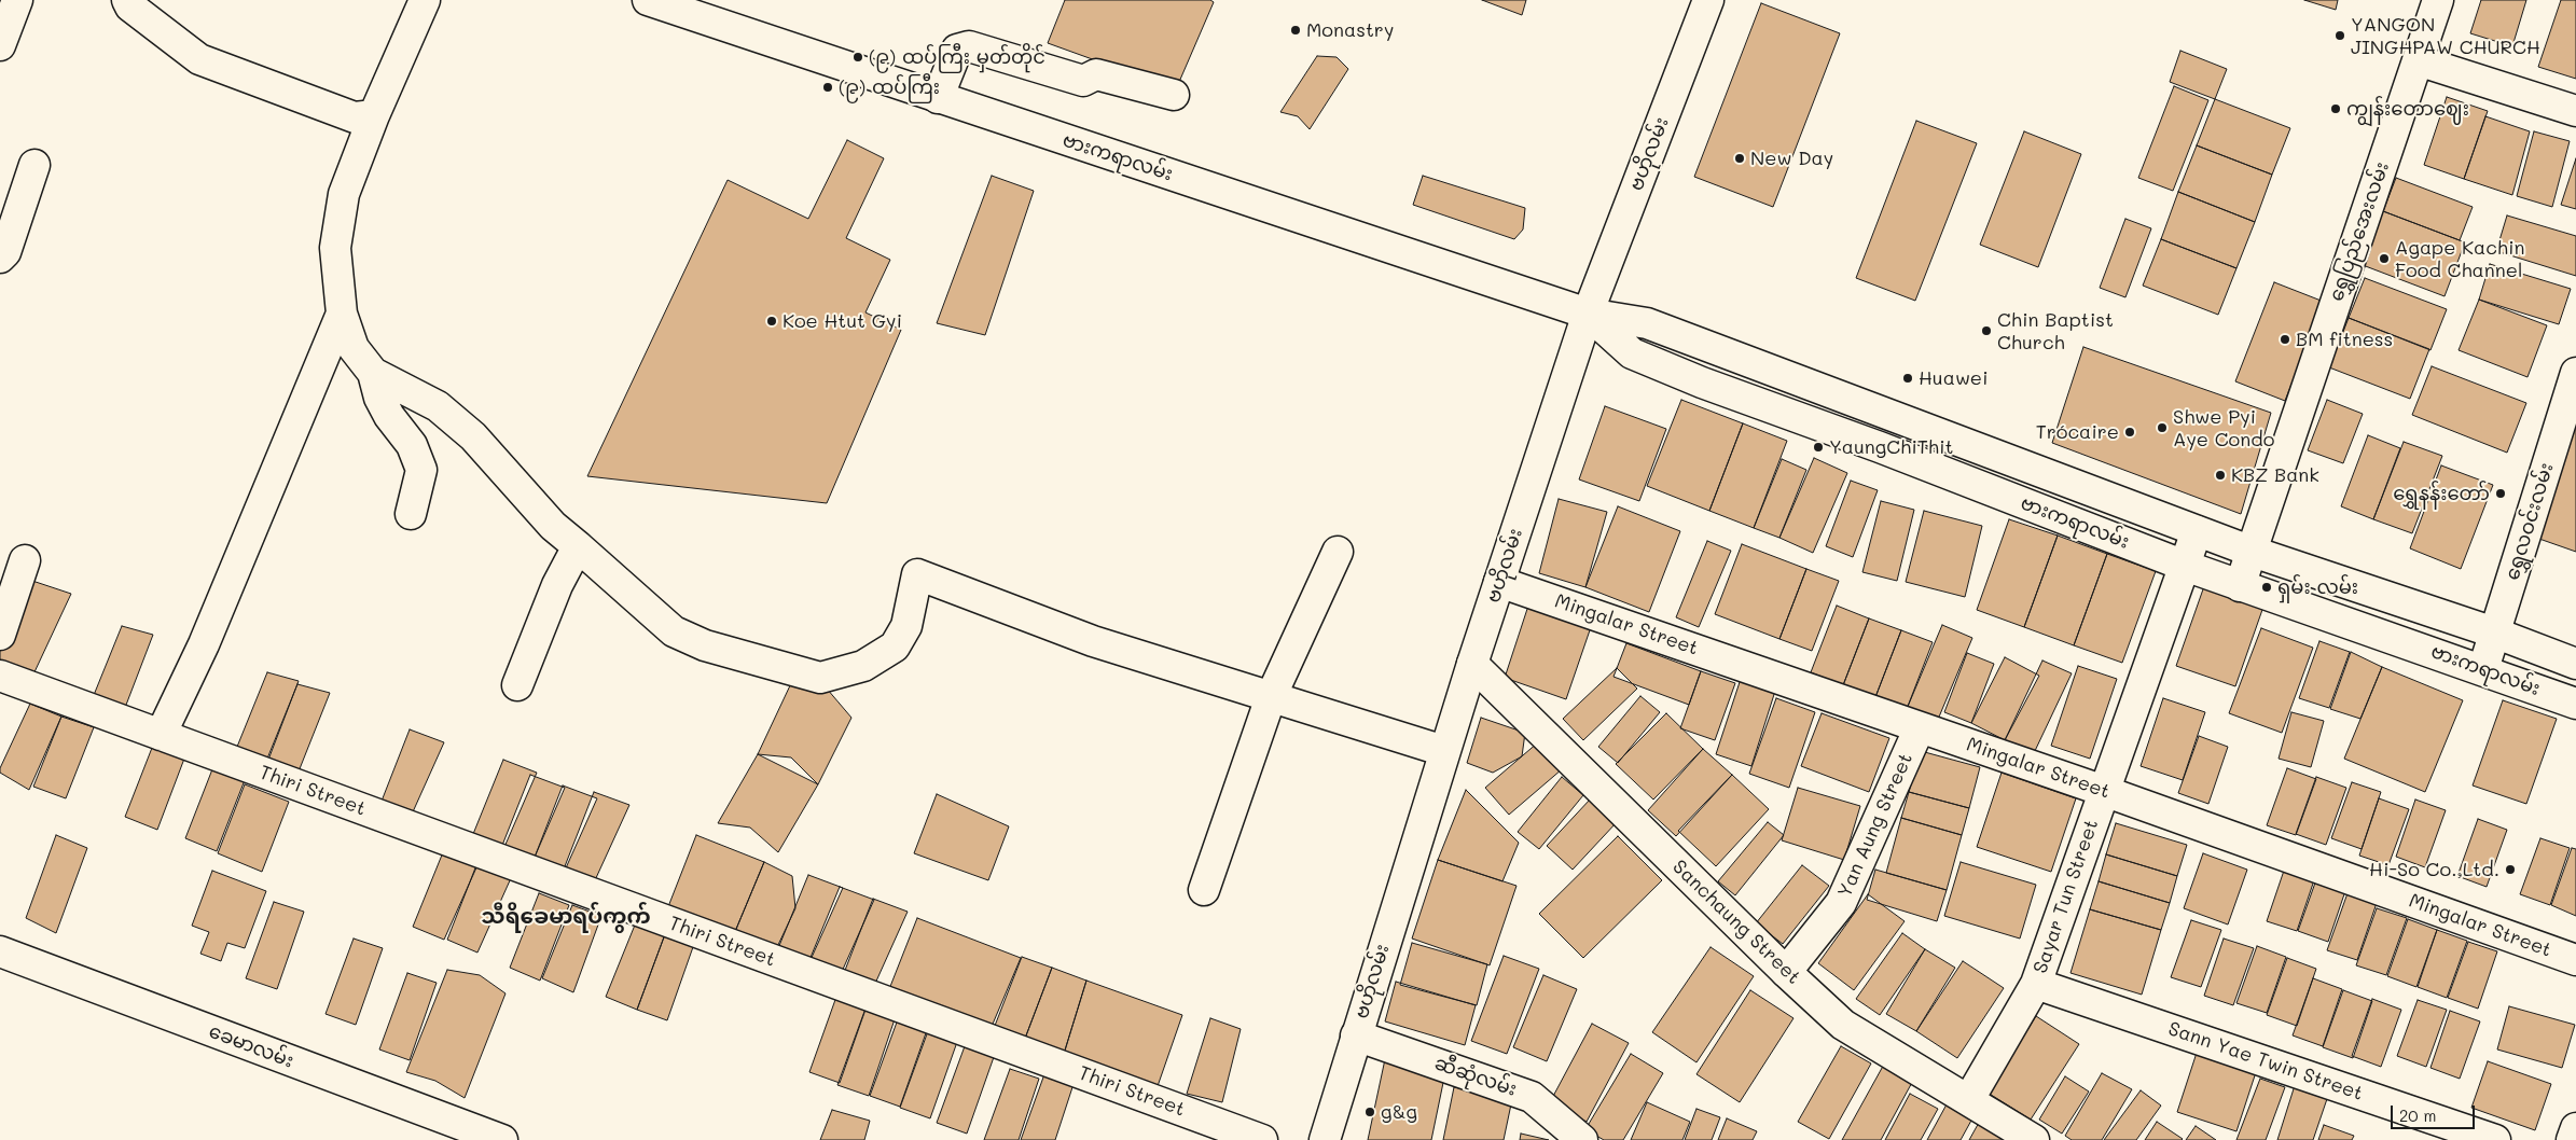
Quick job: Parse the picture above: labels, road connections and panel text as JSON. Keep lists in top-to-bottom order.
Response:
{
  "streets": {
    "street": [
      "ဗဟိုလမ်း",
      "ဗားကရာလမ်း",
      "ရွှေပြည်အေးလမ်း",
      "ရွှေလဝင်းလမ်း",
      "Mingalar Street",
      "Thiri Street",
      "Yan Aung Street",
      "Sayar Tun Street",
      "Sanchaung Street",
      "ခေမာလမ်း",
      "Sann Yae Twin Street",
      "ဆီဆုံလမ်း"
    ]
  },
  "crossings": [
    ["ဗဟိုလမ်း", "ဗားကရာလမ်း"],
    ["ဗဟိုလမ်း", "Mingalar Street"],
    ["ဗဟိုလမ်း", "Sanchaung Street"],
    ["ဗဟိုလမ်း", "ဆီဆုံလမ်း"],
    ["ဗားကရာလမ်း", "ရွှေပြည်အေးလမ်း"],
    ["ဗားကရာလမ်း", "ရွှေလဝင်းလမ်း"],
    ["ဗားကရာလမ်း", "Sayar Tun Street"],
    ["Mingalar Street", "Yan Aung Street"],
    ["Mingalar Street", "Sayar Tun Street"],
    ["Yan Aung Street", "Sanchaung Street"],
    ["Sayar Tun Street", "Sanchaung Street"],
    ["Sayar Tun Street", "Sann Yae Twin Street"]
  ],
  "districts": ["သီရိခေမာရပ်ကွက်"],
  "places": [
    "Monastry",
    "YANGON JINGHPAW CHURCH",
    "(၉) ထပ်ကြီး မှတ်တိုင်",
    "(၉) ထပ်ကြီး",
    "ကျွန်းတောဈေး",
    "New Day",
    "Agape Kachin Food Channel",
    "Koe Htut Gyi",
    "Chin Baptist Church",
    "BM fitness",
    "Huawei",
    "Shwe Pyi Aye Condo",
    "Trócaire",
    "YaungChiThit",
    "KBZ Bank",
    "ရွှေနန်းတော်",
    "ရှမ်း လမ်း",
    "Hi-So Co.,Ltd.",
    "g&g"
  ],
  "scale_bar": "20 m"
}
